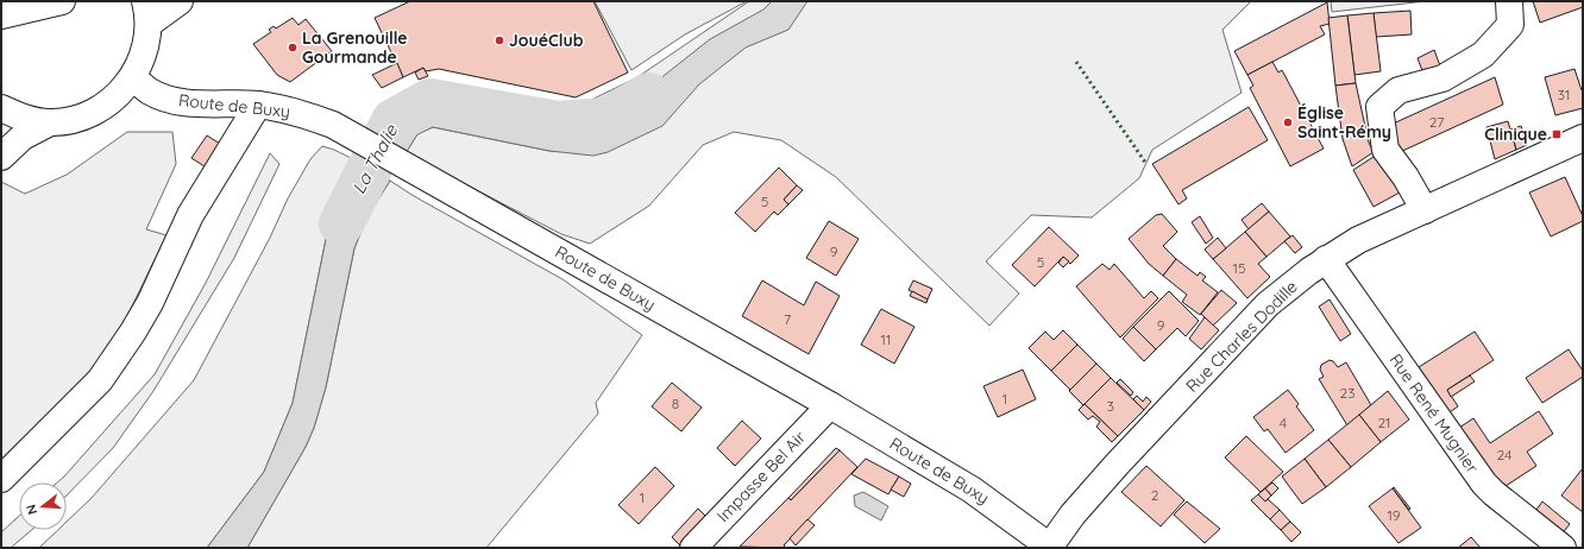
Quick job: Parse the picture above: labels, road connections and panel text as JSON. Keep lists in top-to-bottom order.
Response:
{
  "streets": {
    "main road": [
      "Route de Buxy",
      "Rue Charles Dodille",
      "Rue René Mugnier",
      "Impasse Bel Air"
    ]
  },
  "crossings": [
    ["Route de Buxy", "Rue Charles Dodille"],
    ["Route de Buxy", "Impasse Bel Air"],
    ["Rue Charles Dodille", "Rue René Mugnier"]
  ],
  "water": ["La Thalie"],
  "places": {
    "other": ["JouéClub", "La Grenouille Gourmande", "Église Saint-Rémy"],
    "transit": ["Clinique"]
  },
  "house_numbers": [
    "31",
    "27",
    "5",
    "9",
    "5",
    "15",
    "7",
    "9",
    "11",
    "23",
    "1",
    "8",
    "3",
    "4",
    "21",
    "24",
    "2",
    "1",
    "19"
  ],
  "north": "left"
}
